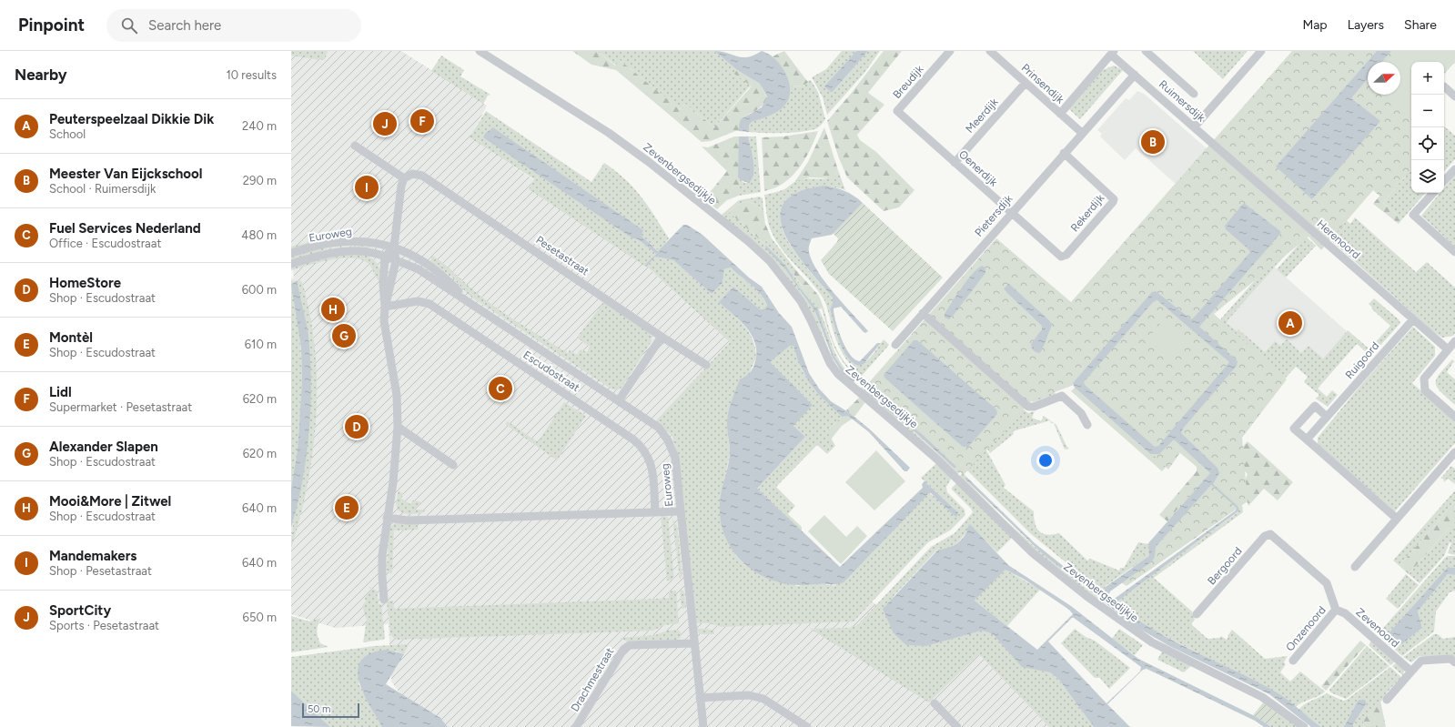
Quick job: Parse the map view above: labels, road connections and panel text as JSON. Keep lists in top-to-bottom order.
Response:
{
  "streets": {
    "street": [
      "Breudijk",
      "Prinsendijk",
      "Ruimersdijk",
      "Meerdijk",
      "Oenerdijk",
      "Zevenbergsedijkje",
      "Rekerdijk",
      "Pietersdijk",
      "Euroweg",
      "Herenoord",
      "Pesetastraat",
      "Ruigoord",
      "Escudostraat",
      "Bergoord",
      "Zevenoord",
      "Onzenoord",
      "Drachmestraat"
    ]
  },
  "crossings": [
    ["Breudijk", "Oenerdijk"],
    ["Prinsendijk", "Ruimersdijk"],
    ["Prinsendijk", "Meerdijk"],
    ["Prinsendijk", "Pietersdijk"],
    ["Ruimersdijk", "Herenoord"],
    ["Meerdijk", "Oenerdijk"],
    ["Oenerdijk", "Rekerdijk"],
    ["Oenerdijk", "Pietersdijk"],
    ["Rekerdijk", "Pietersdijk"],
    ["Euroweg", "Drachmestraat"],
    ["Herenoord", "Ruigoord"],
    ["Bergoord", "Zevenoord"],
    ["Bergoord", "Onzenoord"],
    ["Zevenoord", "Onzenoord"]
  ],
  "scale_bar": "50 m",
  "north": "right",
  "page": {
    "header": "Pinpoint",
    "search": "Search here",
    "nav": ["Map", "Layers", "Share"],
    "heading": ["Nearby", "10 results"],
    "map_buttons": ["+", "−"],
    "list": [
      {
        "mark": "A",
        "name": "Peuterspeelzaal Dikkie Dik",
        "note": "School",
        "value": "240 m"
      },
      {
        "mark": "B",
        "name": "Meester Van Eijckschool",
        "note": "School · Ruimersdijk",
        "value": "290 m"
      },
      {
        "mark": "C",
        "name": "Fuel Services Nederland",
        "note": "Office · Escudostraat",
        "value": "480 m"
      },
      {
        "mark": "D",
        "name": "HomeStore",
        "note": "Shop · Escudostraat",
        "value": "600 m"
      },
      {
        "mark": "E",
        "name": "Montèl",
        "note": "Shop · Escudostraat",
        "value": "610 m"
      },
      {
        "mark": "F",
        "name": "Lidl",
        "note": "Supermarket · Pesetastraat",
        "value": "620 m"
      },
      {
        "mark": "G",
        "name": "Alexander Slapen",
        "note": "Shop · Escudostraat",
        "value": "620 m"
      },
      {
        "mark": "H",
        "name": "Mooi&More | Zitwel",
        "note": "Shop · Escudostraat",
        "value": "640 m"
      },
      {
        "mark": "I",
        "name": "Mandemakers",
        "note": "Shop · Pesetastraat",
        "value": "640 m"
      },
      {
        "mark": "J",
        "name": "SportCity",
        "note": "Sports · Pesetastraat",
        "value": "650 m"
      }
    ],
    "pins": [
      "F",
      "J",
      "B",
      "I",
      "H",
      "A",
      "G",
      "C",
      "D",
      "E"
    ],
    "scale": "50 m"
  }
}
